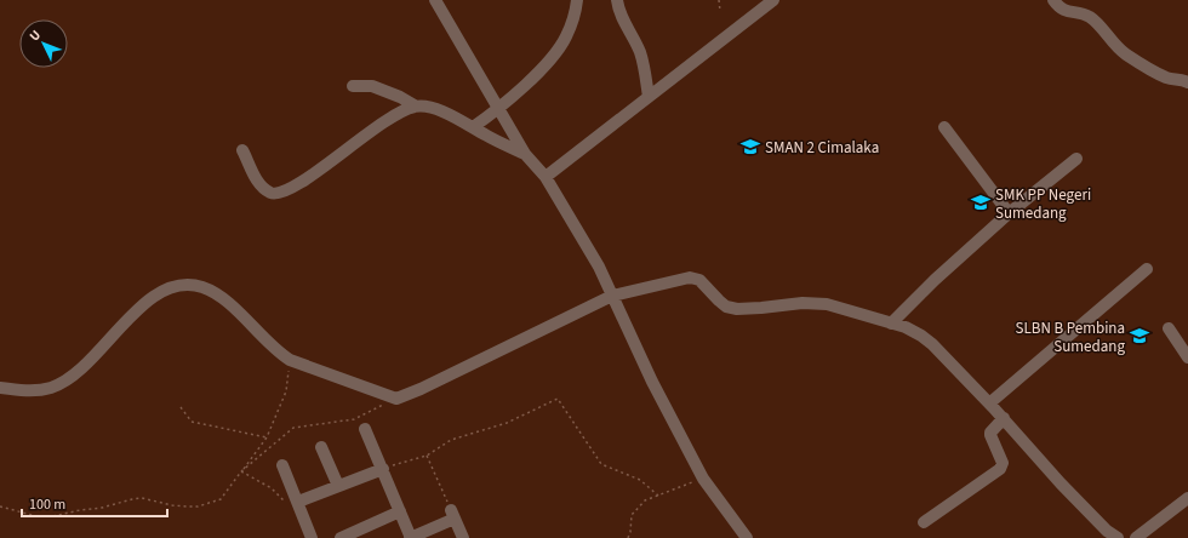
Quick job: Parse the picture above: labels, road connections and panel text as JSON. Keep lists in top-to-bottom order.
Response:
{
  "places": {
    "school or university": ["SMAN 2 Cimalaka", "SMK PP Negeri Sumedang", "SLBN B Pembina Sumedang"]
  },
  "scale_bar": "100 m",
  "north": "top left"
}
